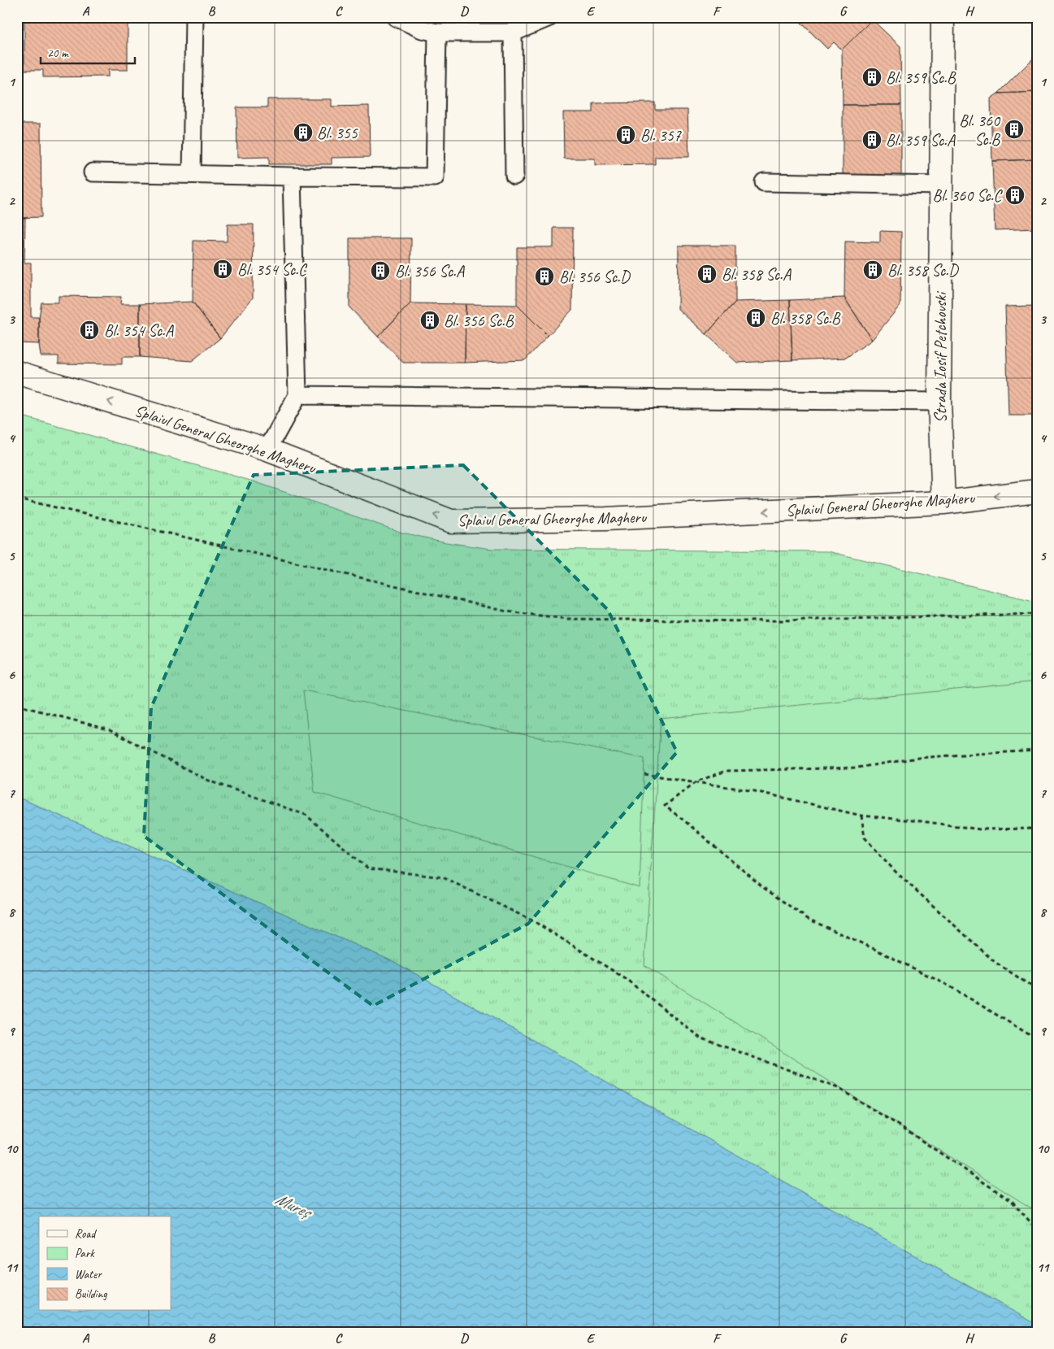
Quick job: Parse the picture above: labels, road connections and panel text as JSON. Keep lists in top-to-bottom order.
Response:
{
  "streets": {
    "street": ["Strada Iosif Petchovski", "Splaiul General Gheorghe Magheru"]
  },
  "crossings": [
    ["Strada Iosif Petchovski", "Splaiul General Gheorghe Magheru"]
  ],
  "one_way": ["Splaiul General Gheorghe Magheru"],
  "water": ["Mureș"],
  "places": {
    "building": [
      "Bl. 359 Sc.B",
      "Bl. 360 Sc.B",
      "Bl. 355",
      "Bl. 357",
      "Bl. 359 Sc.A",
      "Bl. 360 Sc.C",
      "Bl. 354 Sc.C",
      "Bl. 358 Sc.D",
      "Bl. 356 Sc.A",
      "Bl. 358 Sc.A",
      "Bl. 356 Sc.D",
      "Bl. 358 Sc.B",
      "Bl. 356 Sc.B",
      "Bl. 354 Sc.A"
    ]
  },
  "legend": [
    "Road",
    "Park",
    "Water",
    "Building"
  ],
  "scale_bar": "20 m",
  "grid": {
    "columns": [
      "A",
      "B",
      "C",
      "D",
      "E",
      "F",
      "G",
      "H"
    ],
    "rows": [
      "1",
      "2",
      "3",
      "4",
      "5",
      "6",
      "7",
      "8",
      "9",
      "10",
      "11"
    ]
  }
}
